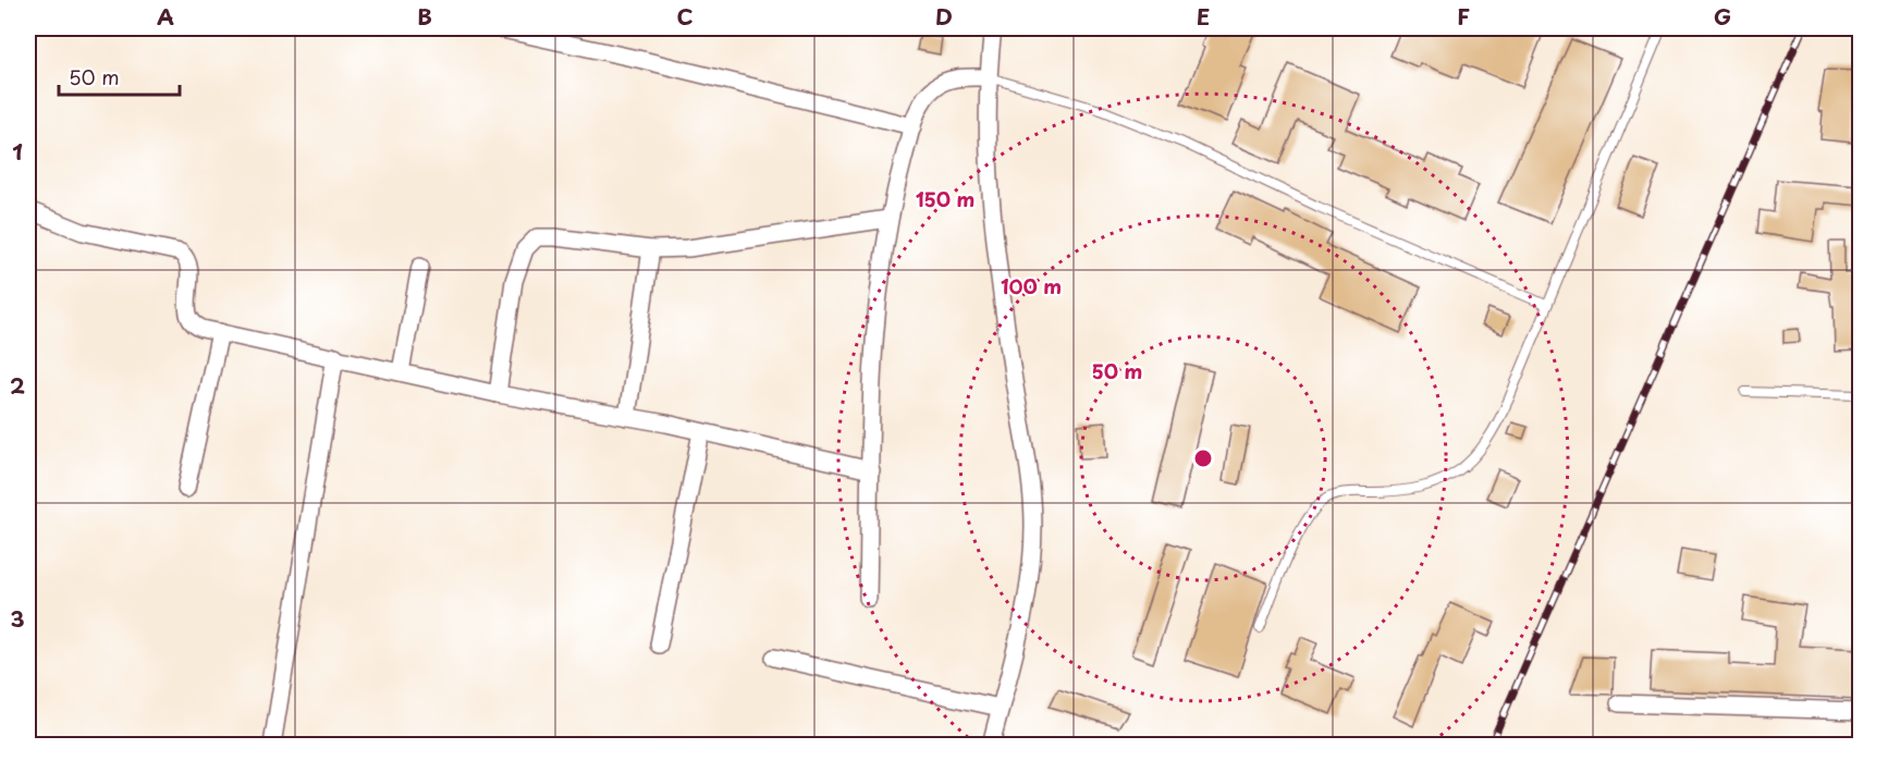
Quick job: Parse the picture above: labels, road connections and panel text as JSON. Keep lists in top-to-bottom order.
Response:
{
  "scale_bar": "50 m",
  "grid": {
    "columns": [
      "A",
      "B",
      "C",
      "D",
      "E",
      "F",
      "G"
    ],
    "rows": ["1", "2", "3"]
  },
  "rings": ["150 m", "100 m", "50 m"]
}
